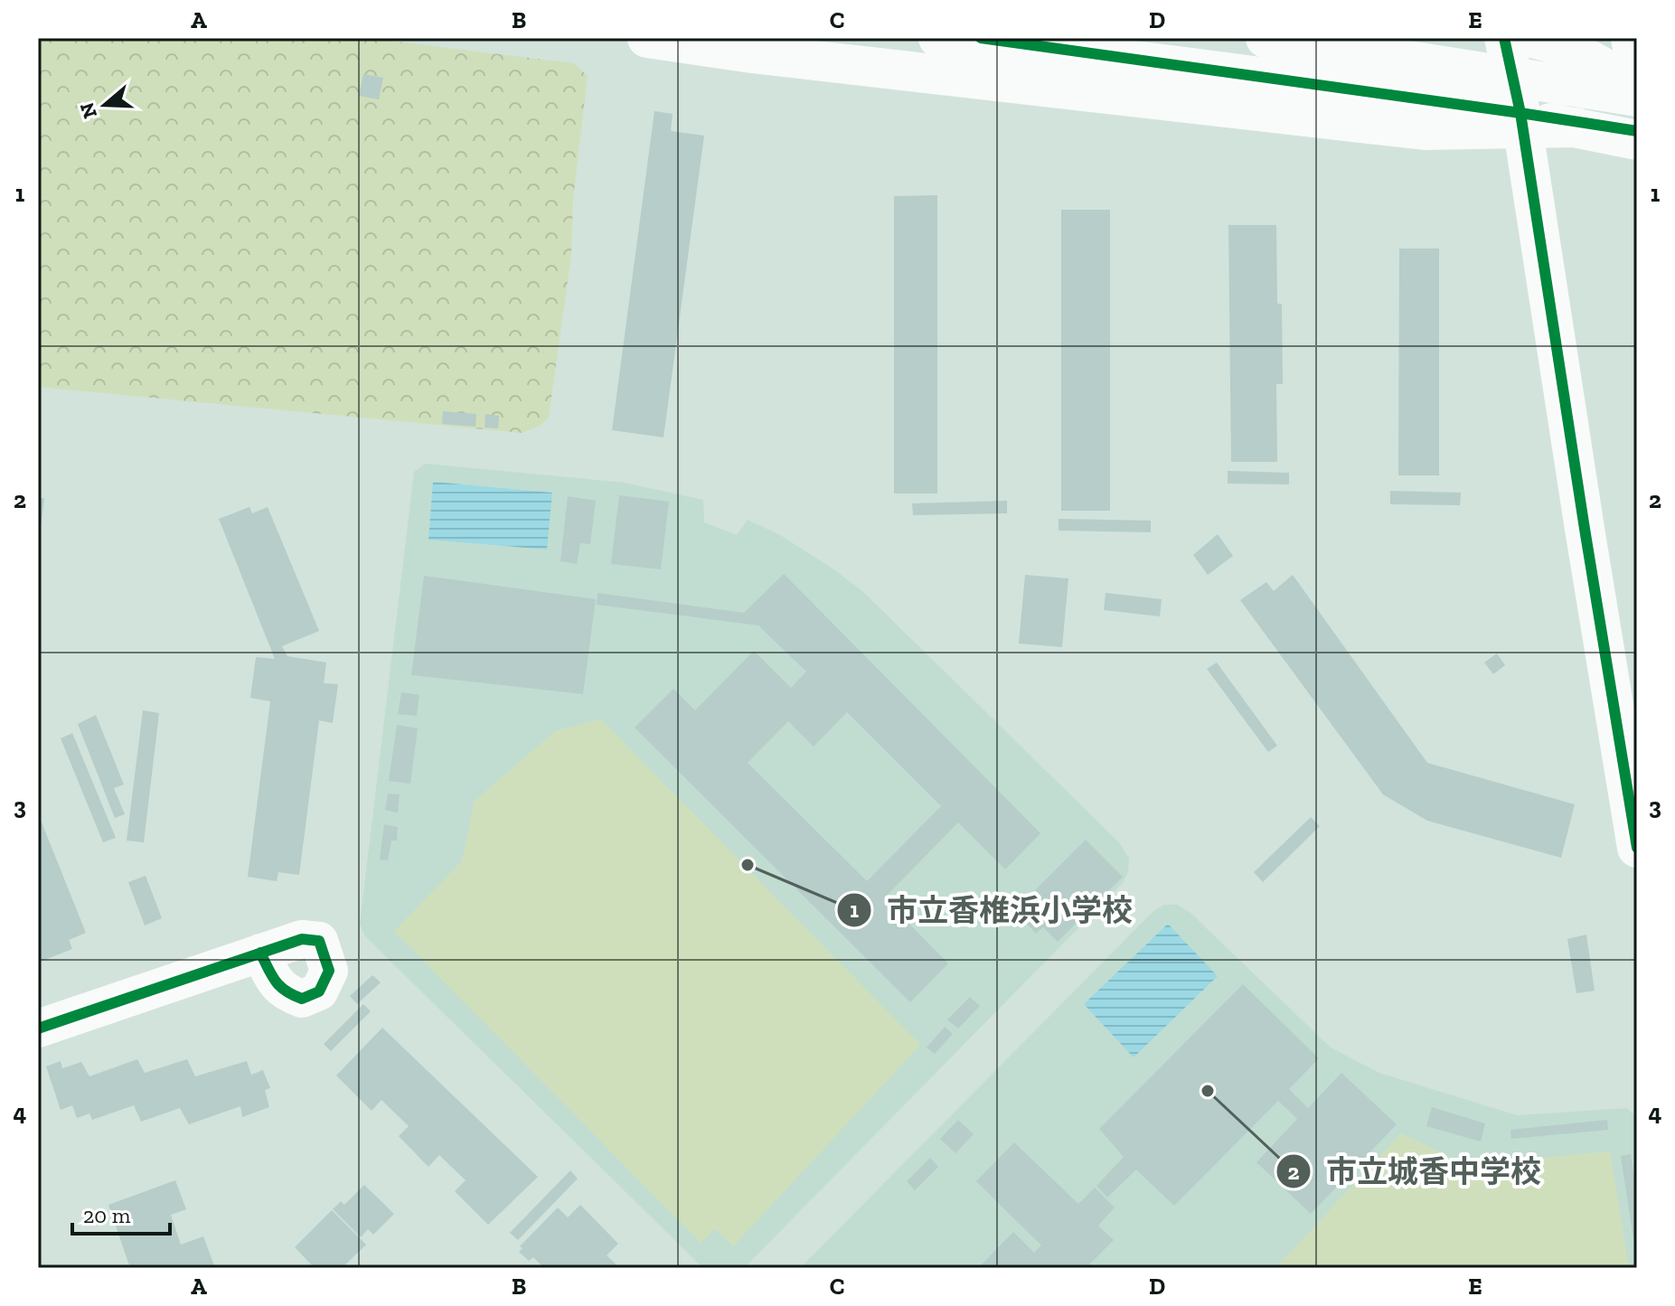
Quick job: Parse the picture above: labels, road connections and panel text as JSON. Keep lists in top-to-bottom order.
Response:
{
  "places": ["市立香椎浜小学校", "市立城香中学校"],
  "scale_bar": "20 m",
  "north": "left",
  "grid": {
    "columns": [
      "A",
      "B",
      "C",
      "D",
      "E"
    ],
    "rows": [
      "1",
      "2",
      "3",
      "4"
    ]
  }
}
